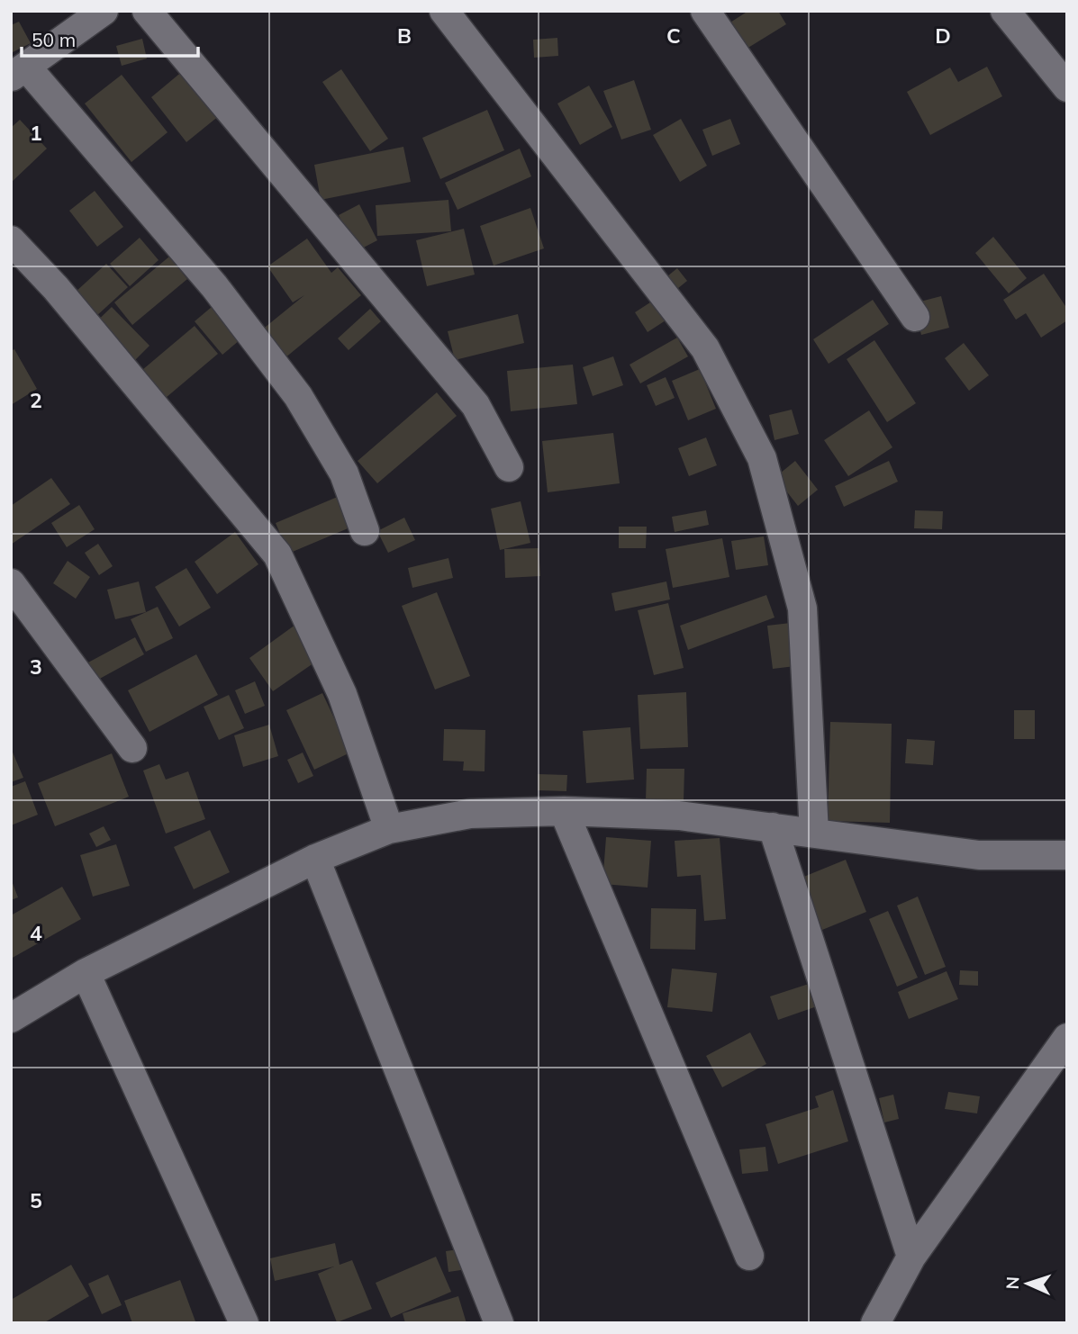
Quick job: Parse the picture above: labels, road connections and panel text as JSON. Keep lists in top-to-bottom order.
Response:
{
  "scale_bar": "50 m",
  "north": "left",
  "grid": {
    "columns": ["B", "C", "D"],
    "rows": [
      "1",
      "2",
      "3",
      "4",
      "5"
    ]
  }
}
